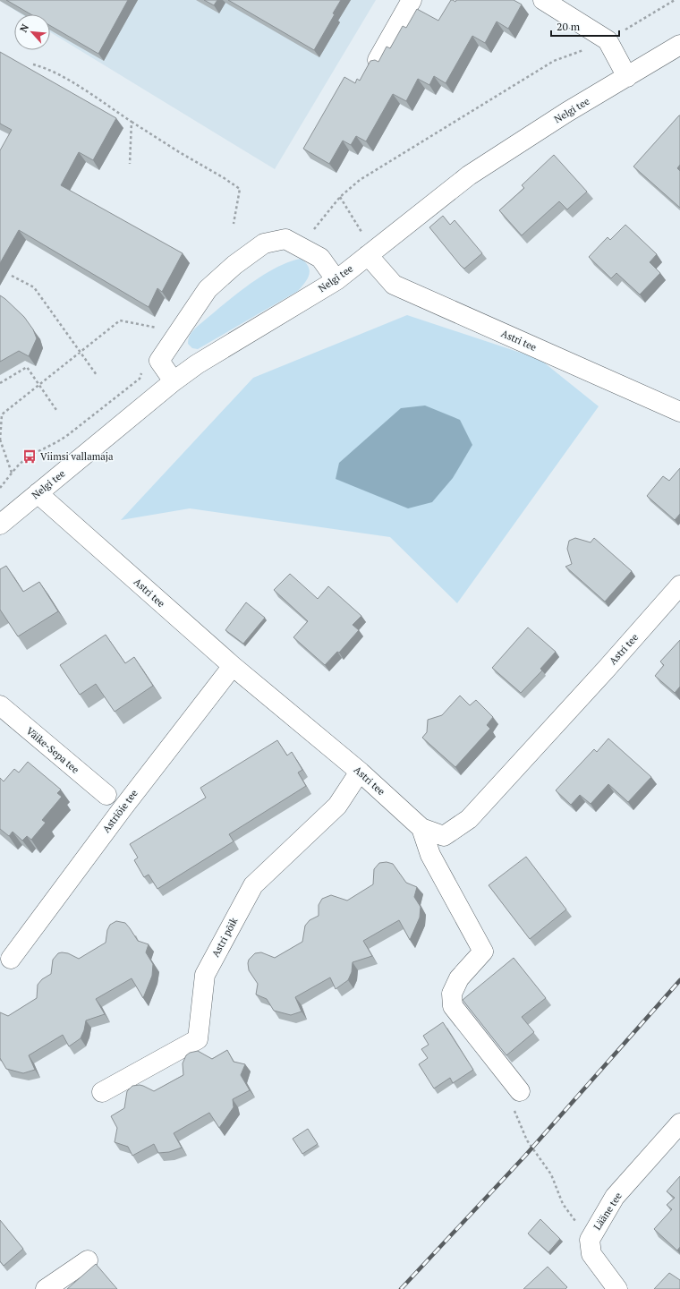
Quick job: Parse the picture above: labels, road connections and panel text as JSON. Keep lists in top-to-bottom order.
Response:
{
  "streets": {
    "street": [
      "Nelgi tee",
      "Astri tee",
      "Väike-Sepa tee",
      "Astriõie tee",
      "Astri põik",
      "Lääne tee"
    ]
  },
  "crossings": [
    ["Nelgi tee", "Astri tee"],
    ["Astri tee", "Astriõie tee"],
    ["Astri tee", "Astri põik"]
  ],
  "places": {
    "bus stop": ["Viimsi vallamaja"]
  },
  "scale_bar": "20 m",
  "north": "top left"
}
